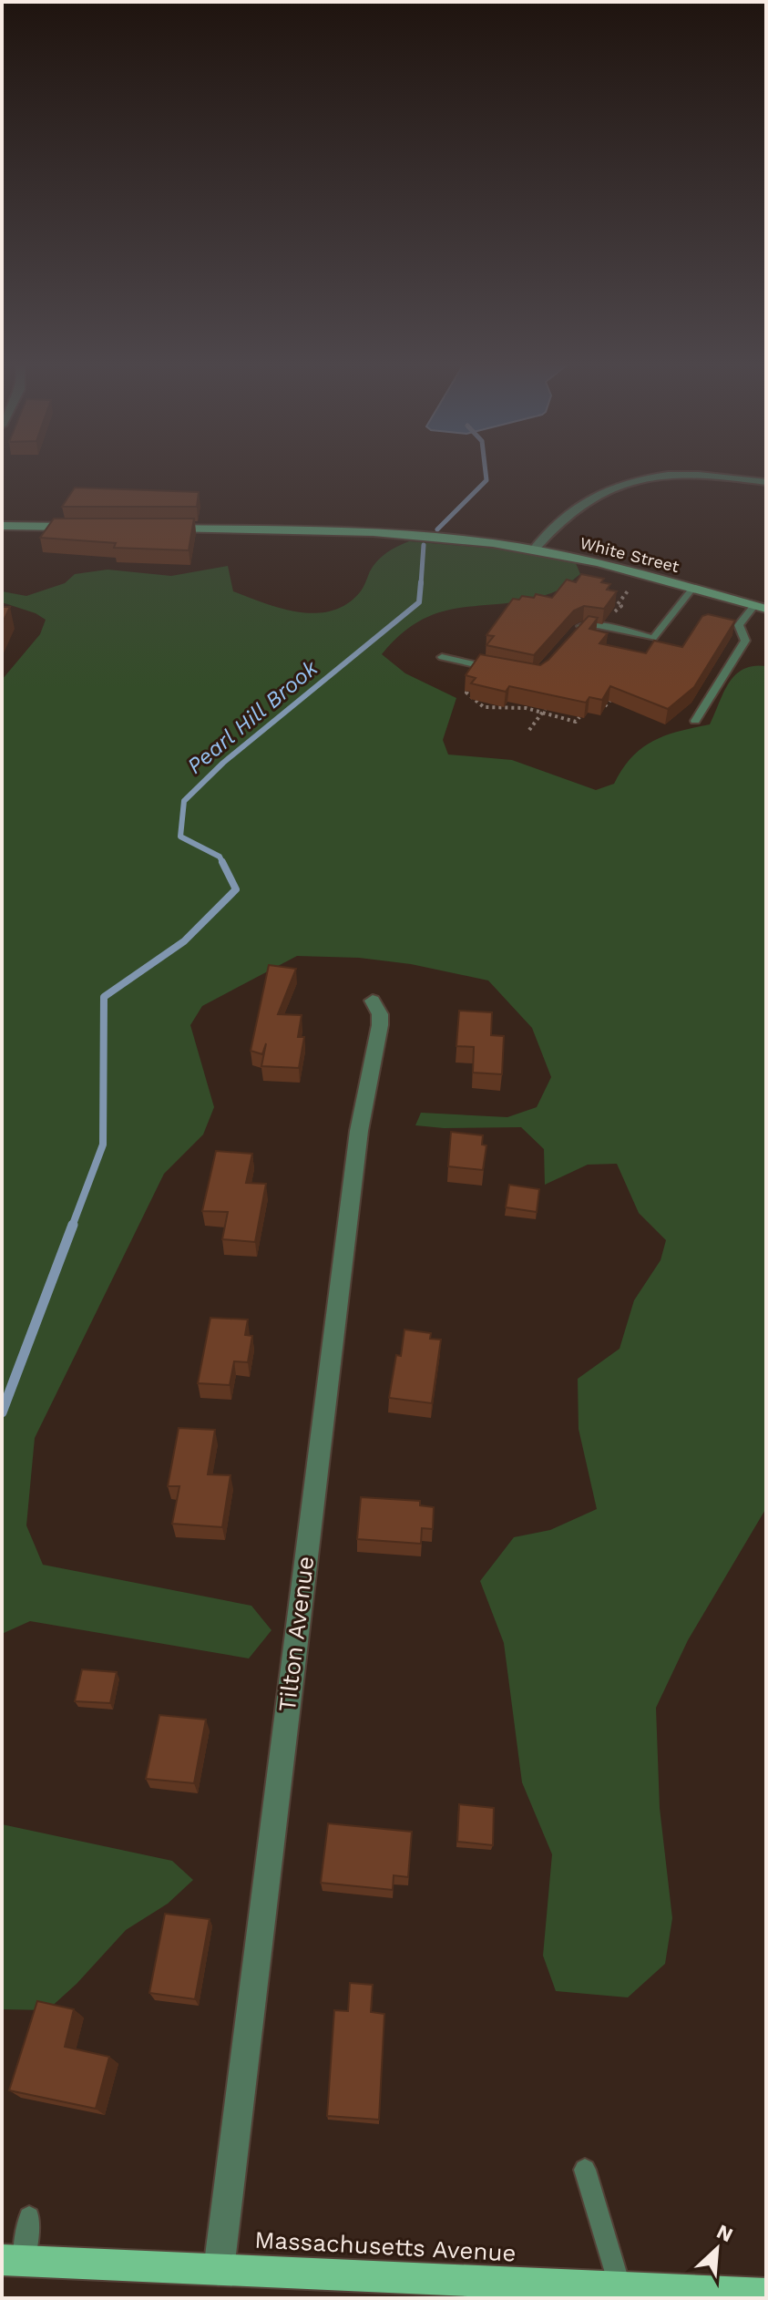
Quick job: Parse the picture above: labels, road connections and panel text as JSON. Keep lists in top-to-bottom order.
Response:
{
  "streets": {
    "main road": ["Massachusetts Avenue"],
    "street": ["White Street", "Tilton Avenue"]
  },
  "crossings": [
    ["Tilton Avenue", "Massachusetts Avenue"]
  ],
  "water": ["Pearl Hill Brook"],
  "north": "top right"
}
